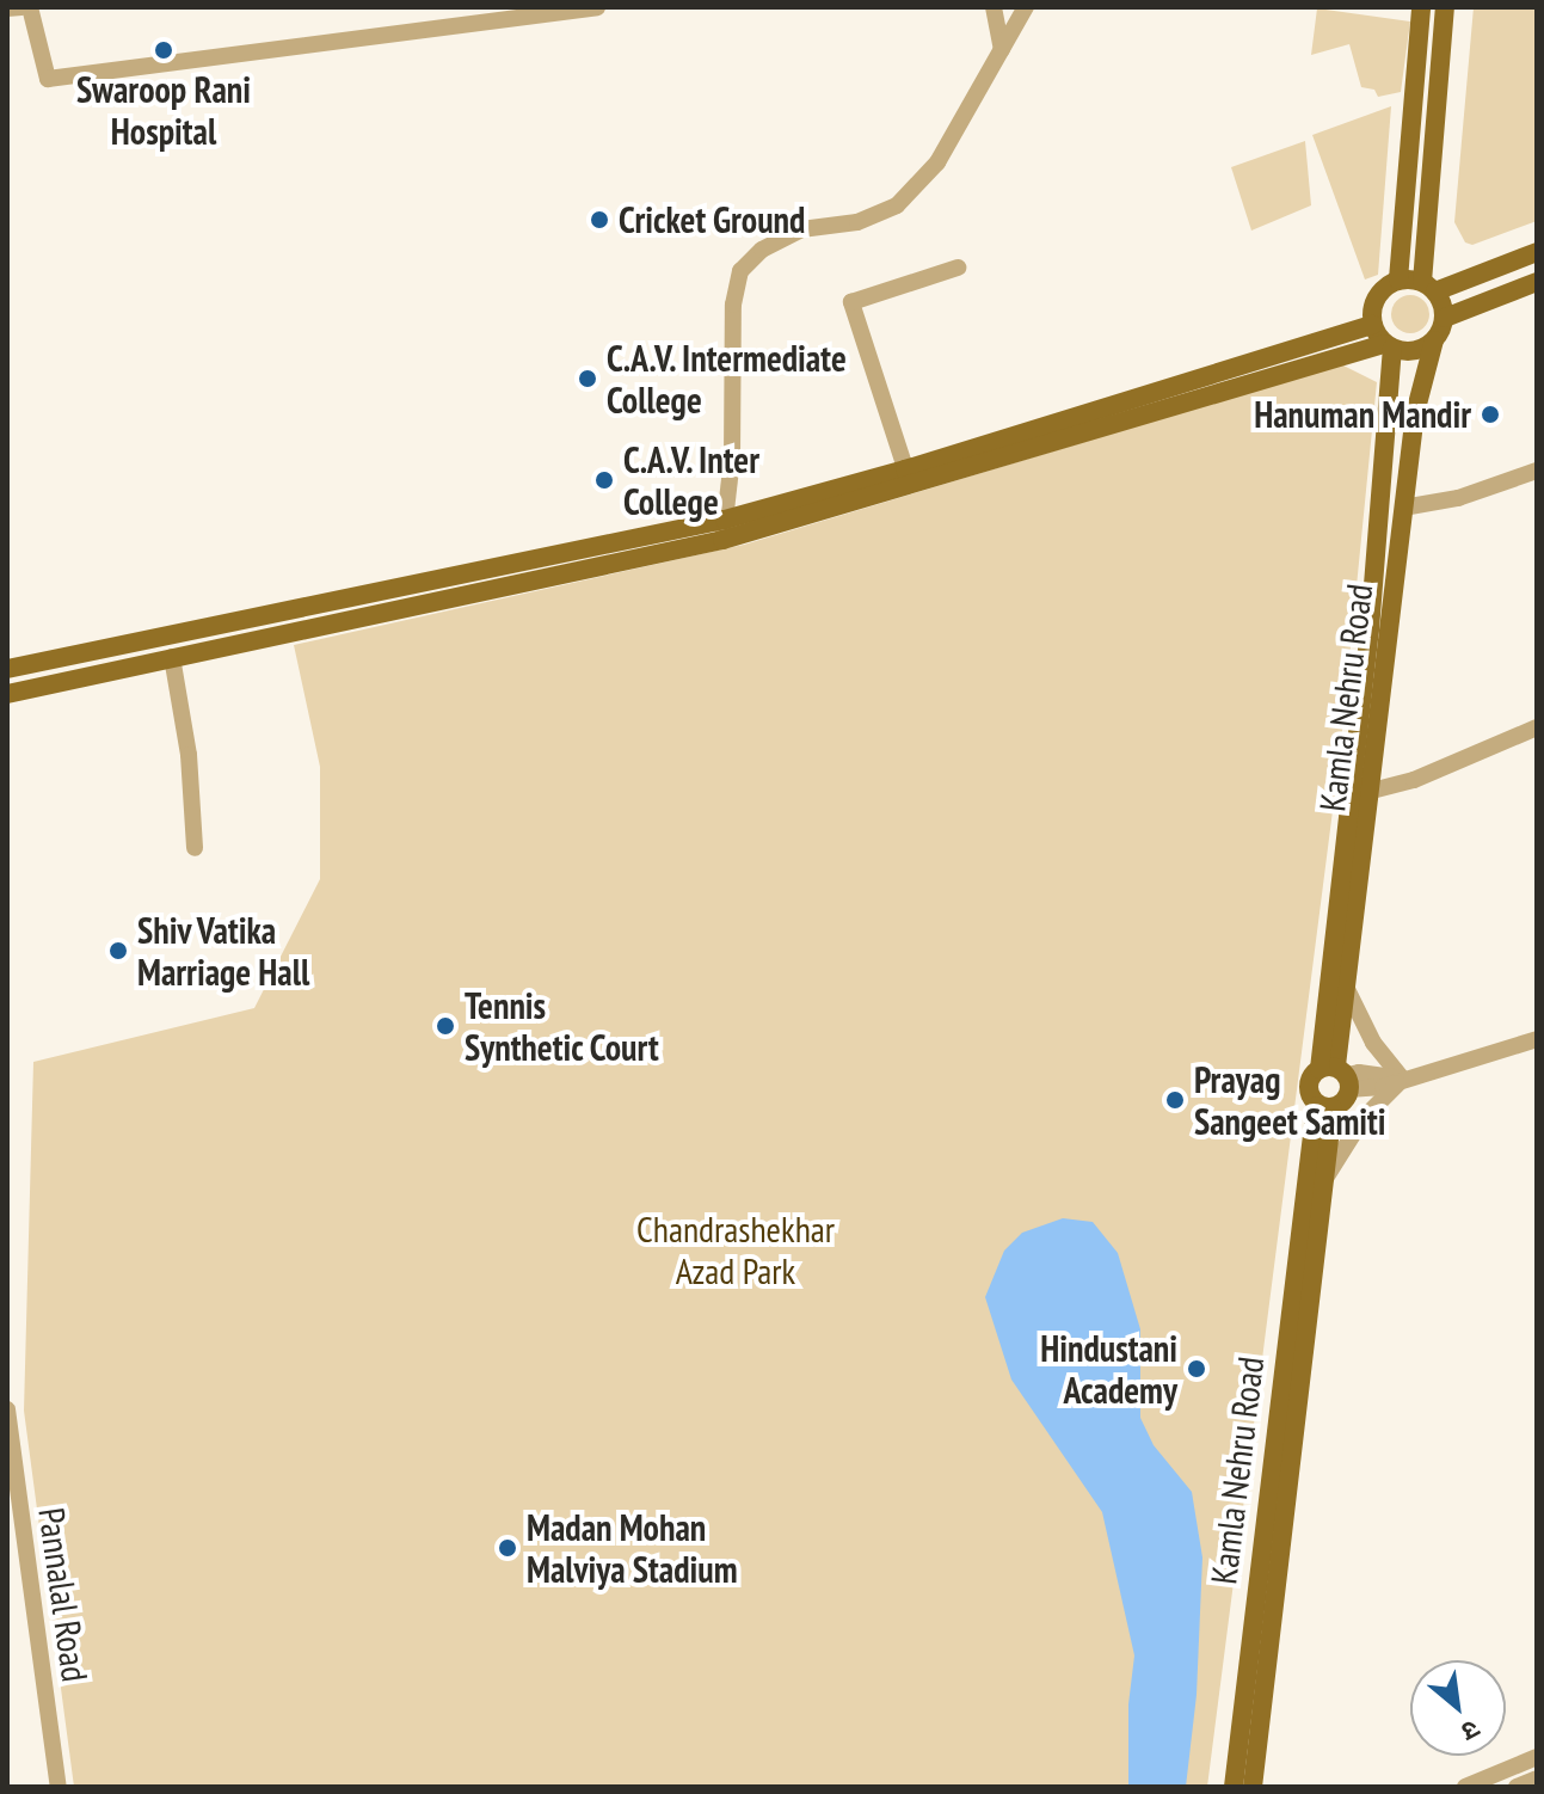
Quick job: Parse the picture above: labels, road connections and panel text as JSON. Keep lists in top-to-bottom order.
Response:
{
  "streets": {
    "main road": ["Kamla Nehru Road"],
    "street": ["Pannalal Road"]
  },
  "parks": ["Chandrashekhar Azad Park"],
  "places": [
    "Swaroop Rani Hospital",
    "Cricket Ground",
    "C.A.V. Intermediate College",
    "Hanuman Mandir",
    "C.A.V. Inter College",
    "Shiv Vatika Marriage Hall",
    "Tennis Synthetic Court",
    "Prayag Sangeet Samiti",
    "Hindustani Academy",
    "Madan Mohan Malviya Stadium"
  ],
  "north": "bottom right"
}
